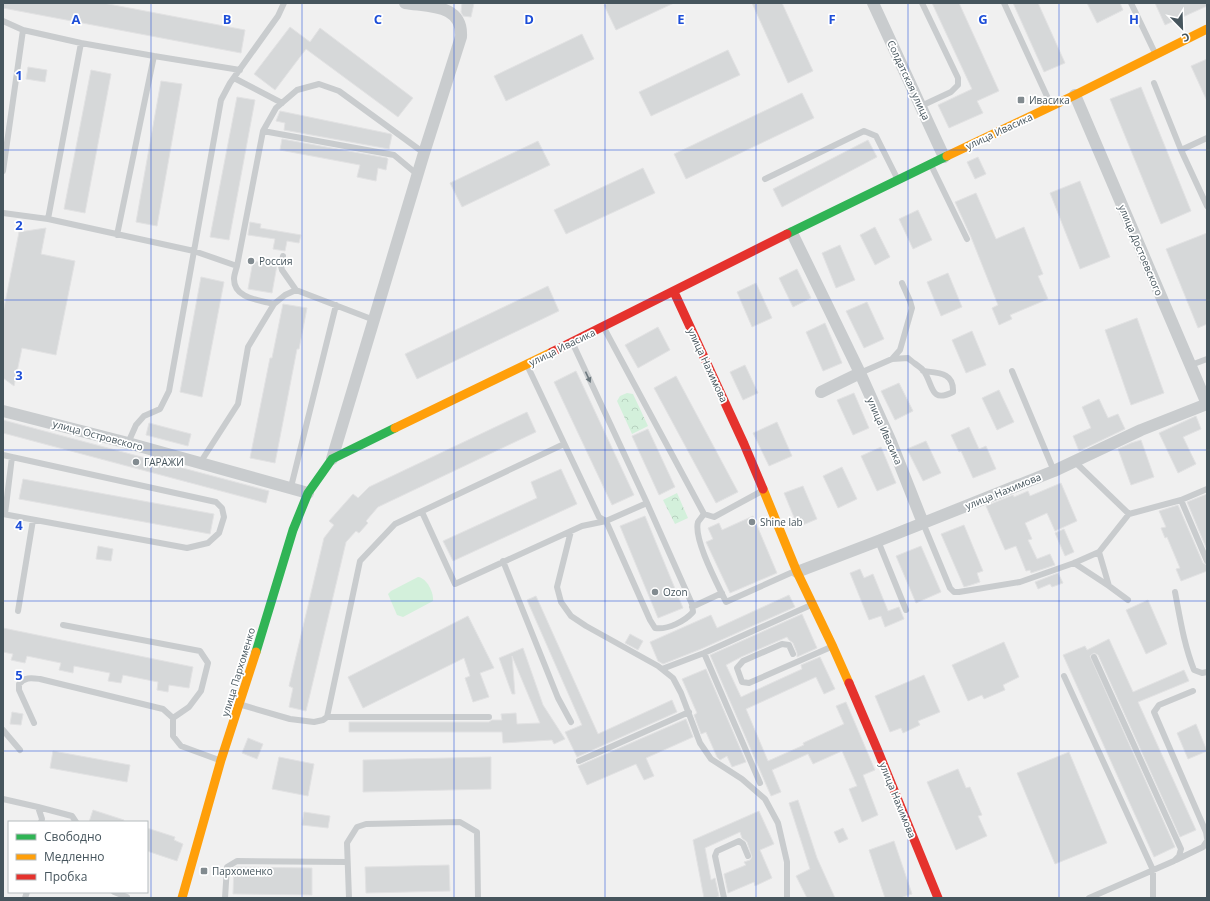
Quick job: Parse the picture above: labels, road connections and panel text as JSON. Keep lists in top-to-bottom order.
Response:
{
  "streets": {
    "main road": ["улица Ивасика", "улица Нахимова", "улица Пархоменко"],
    "street": ["Солдатская улица", "улица Достоевского", "улица Островского"]
  },
  "crossings": [
    ["Солдатская улица", "улица Ивасика"],
    ["улица Ивасика", "улица Достоевского"],
    ["улица Ивасика", "улица Нахимова"],
    ["улица Ивасика", "улица Пархоменко"],
    ["улица Достоевского", "улица Нахимова"],
    ["улица Островского", "улица Пархоменко"]
  ],
  "places": {
    "transit": ["Ивасика", "Пархоменко"],
    "other": [
      "Россия",
      "ГАРАЖИ",
      "Shine lab",
      "Ozon"
    ]
  },
  "legend": ["Свободно", "Медленно", "Пробка"],
  "north": "bottom right",
  "grid": {
    "columns": [
      "A",
      "B",
      "C",
      "D",
      "E",
      "F",
      "G",
      "H"
    ],
    "rows": [
      "1",
      "2",
      "3",
      "4",
      "5"
    ]
  }
}
